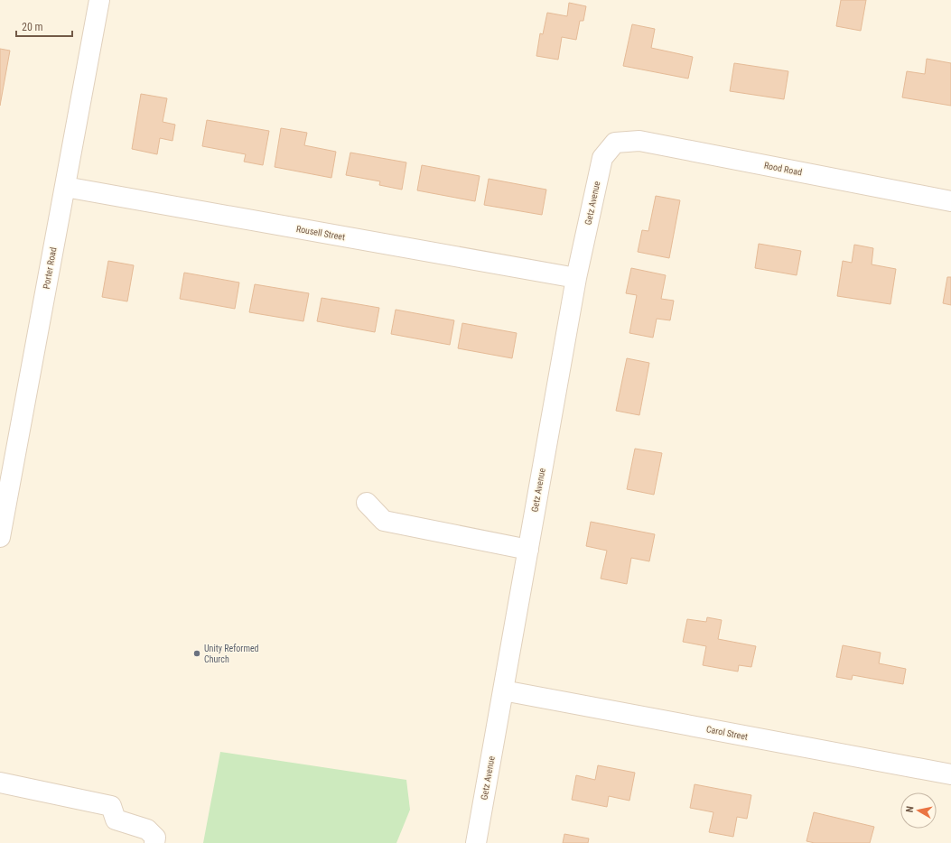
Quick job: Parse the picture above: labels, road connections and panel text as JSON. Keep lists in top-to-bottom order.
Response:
{
  "streets": {
    "street": [
      "Rood Road",
      "Getz Avenue",
      "Rousell Street",
      "Porter Road",
      "Carol Street"
    ]
  },
  "crossings": [
    ["Rood Road", "Getz Avenue"],
    ["Getz Avenue", "Rousell Street"],
    ["Getz Avenue", "Carol Street"],
    ["Rousell Street", "Porter Road"]
  ],
  "places": ["Unity Reformed Church"],
  "scale_bar": "20 m",
  "north": "left"
}
